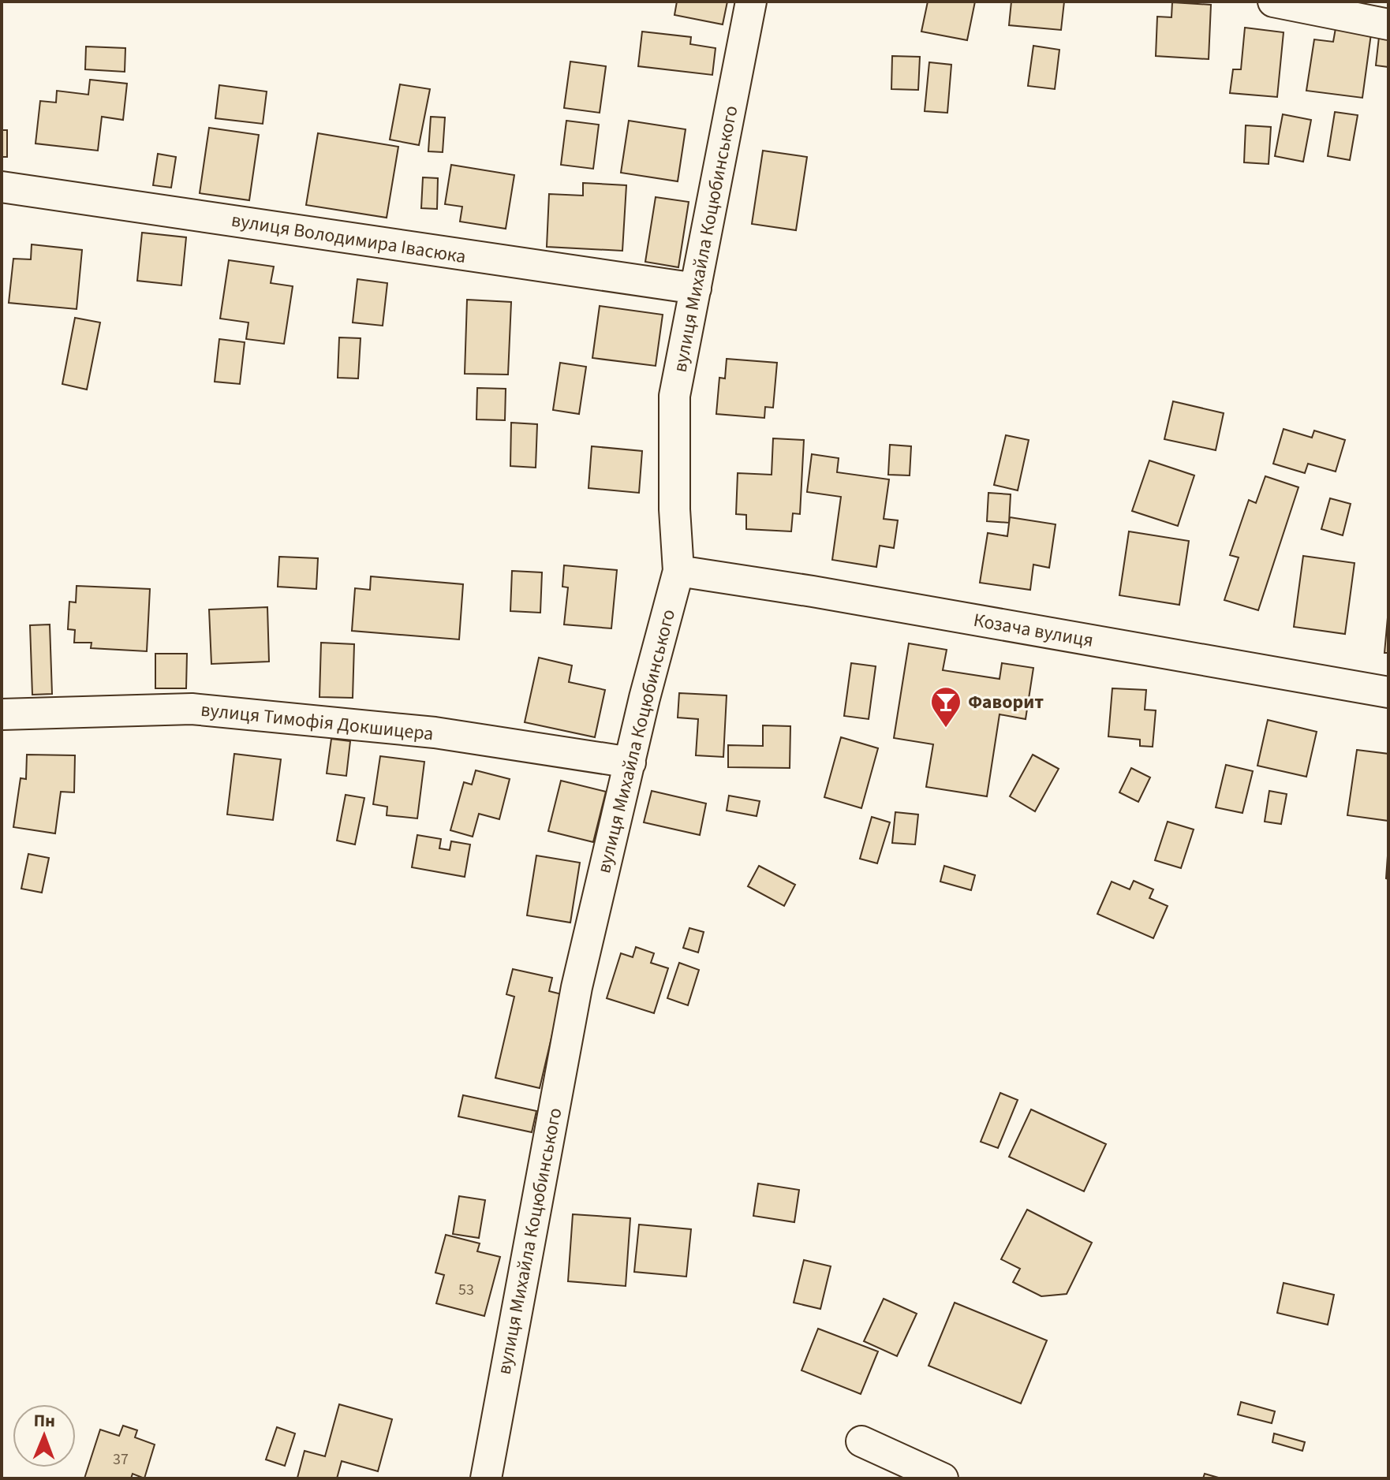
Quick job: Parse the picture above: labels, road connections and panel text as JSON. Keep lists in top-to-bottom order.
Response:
{
  "streets": {
    "street": [
      "вулиця Володимира Івасюка",
      "вулиця Михайла Коцюбинського",
      "Козача вулиця",
      "вулиця Тимофія Докшицера"
    ]
  },
  "crossings": [
    ["вулиця Володимира Івасюка", "вулиця Михайла Коцюбинського"],
    ["вулиця Михайла Коцюбинського", "Козача вулиця"],
    ["вулиця Михайла Коцюбинського", "вулиця Тимофія Докшицера"]
  ],
  "places": {
    "bar": ["Фаворит"]
  },
  "house_numbers": ["53", "37"],
  "north": "top"
}
